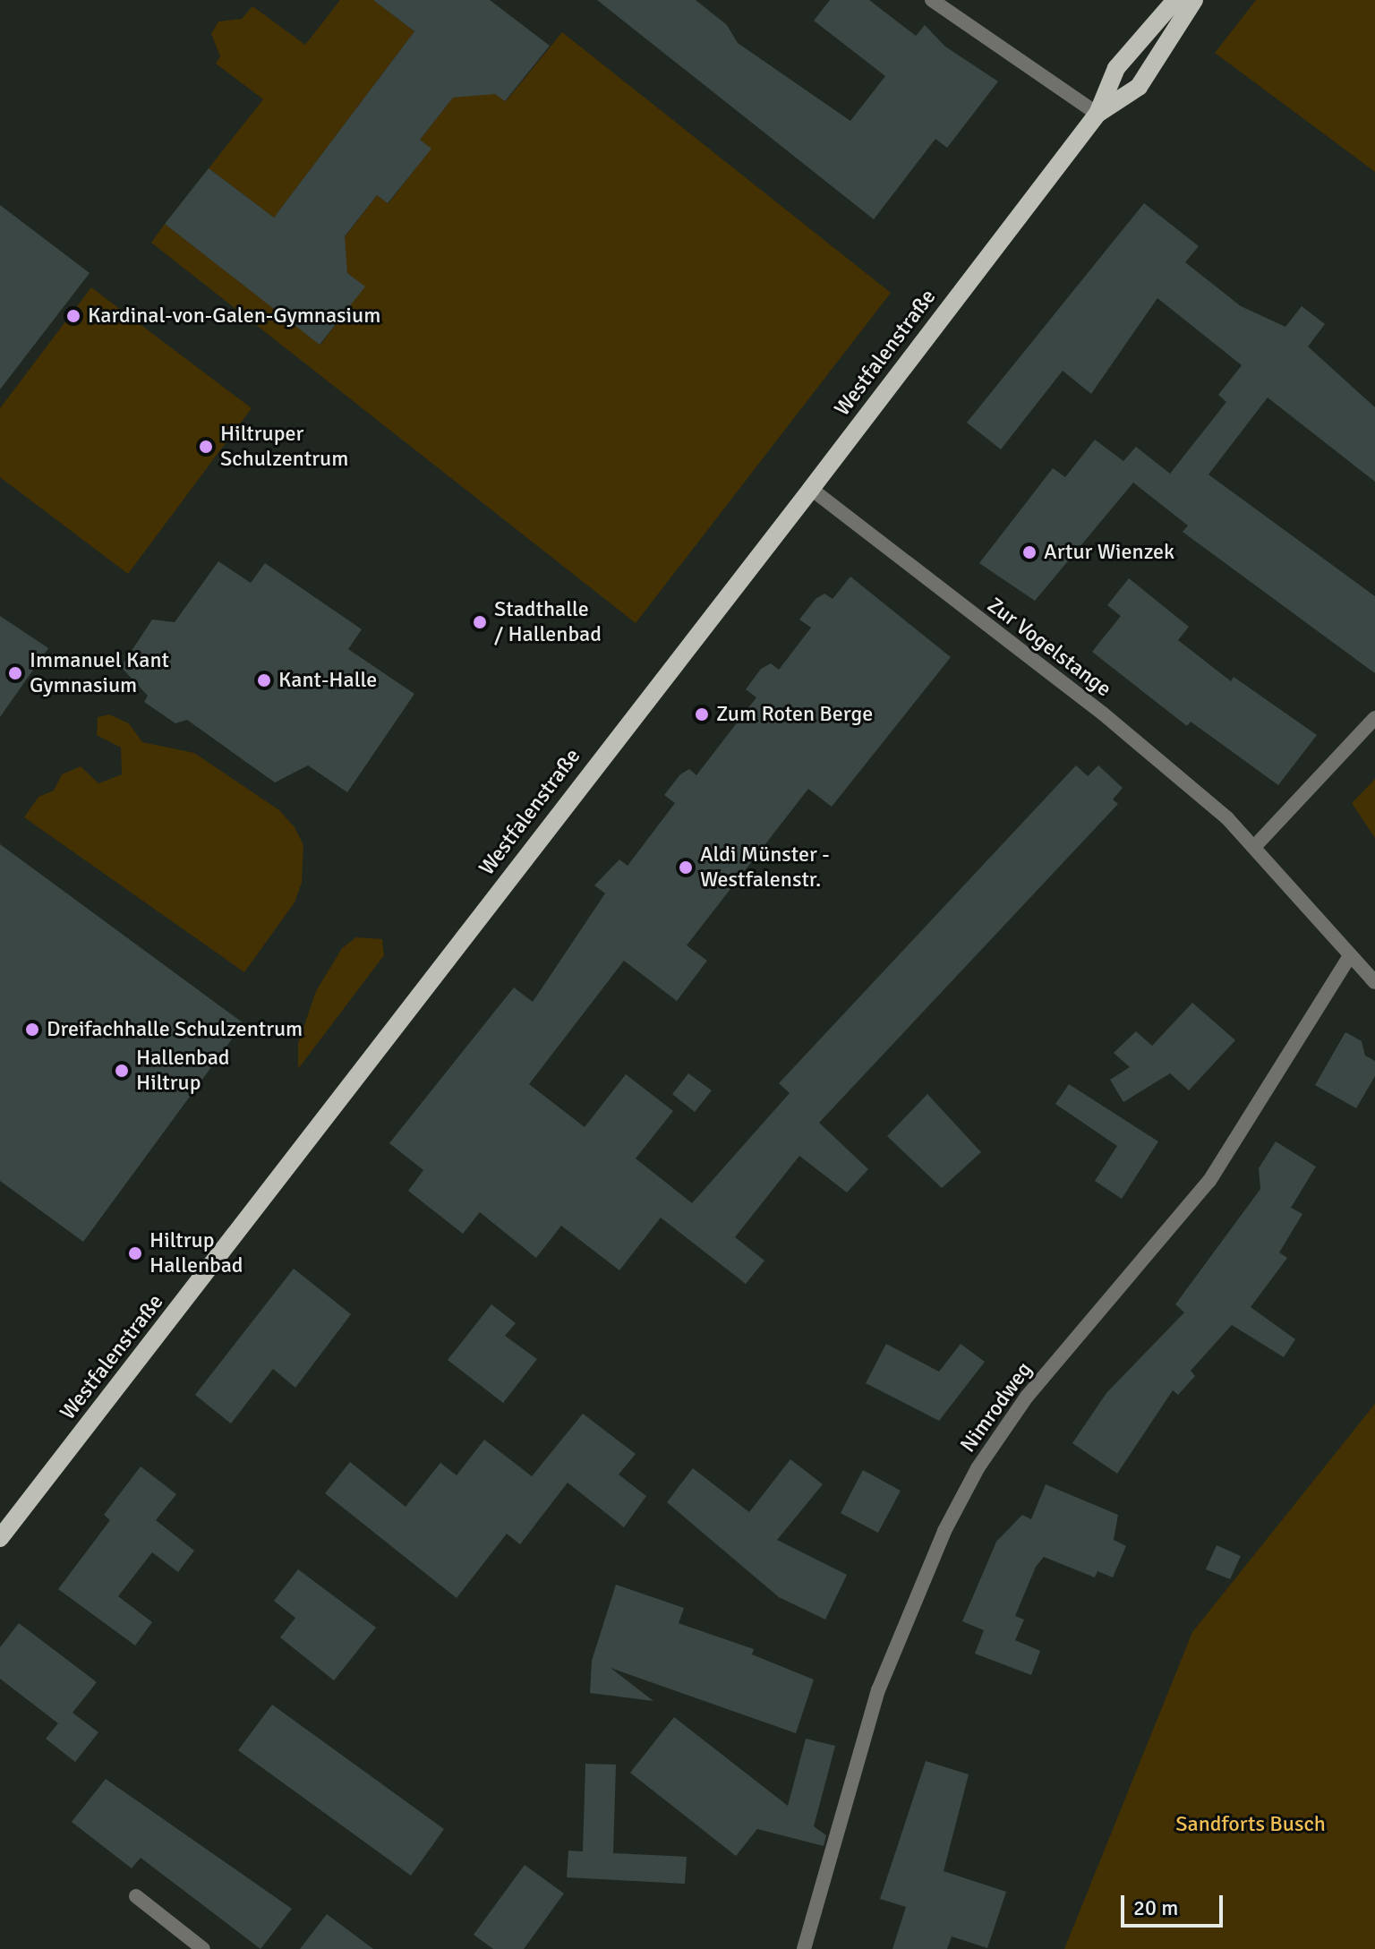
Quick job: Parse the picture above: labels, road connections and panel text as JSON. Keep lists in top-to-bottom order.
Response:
{
  "streets": {
    "main road": ["Westfalenstraße"],
    "street": ["Zur Vogelstange", "Nimrodweg"]
  },
  "crossings": [
    ["Westfalenstraße", "Zur Vogelstange"],
    ["Zur Vogelstange", "Nimrodweg"]
  ],
  "parks": ["Sandforts Busch"],
  "places": [
    "Kardinal-von-Galen-Gymnasium",
    "Hiltruper Schulzentrum",
    "Artur Wienzek",
    "Stadthalle / Hallenbad",
    "Immanuel Kant Gymnasium",
    "Kant-Halle",
    "Zum Roten Berge",
    "Aldi Münster - Westfalenstr.",
    "Dreifachhalle Schulzentrum",
    "Hallenbad Hiltrup",
    "Hiltrup Hallenbad"
  ],
  "scale_bar": "20 m"
}
